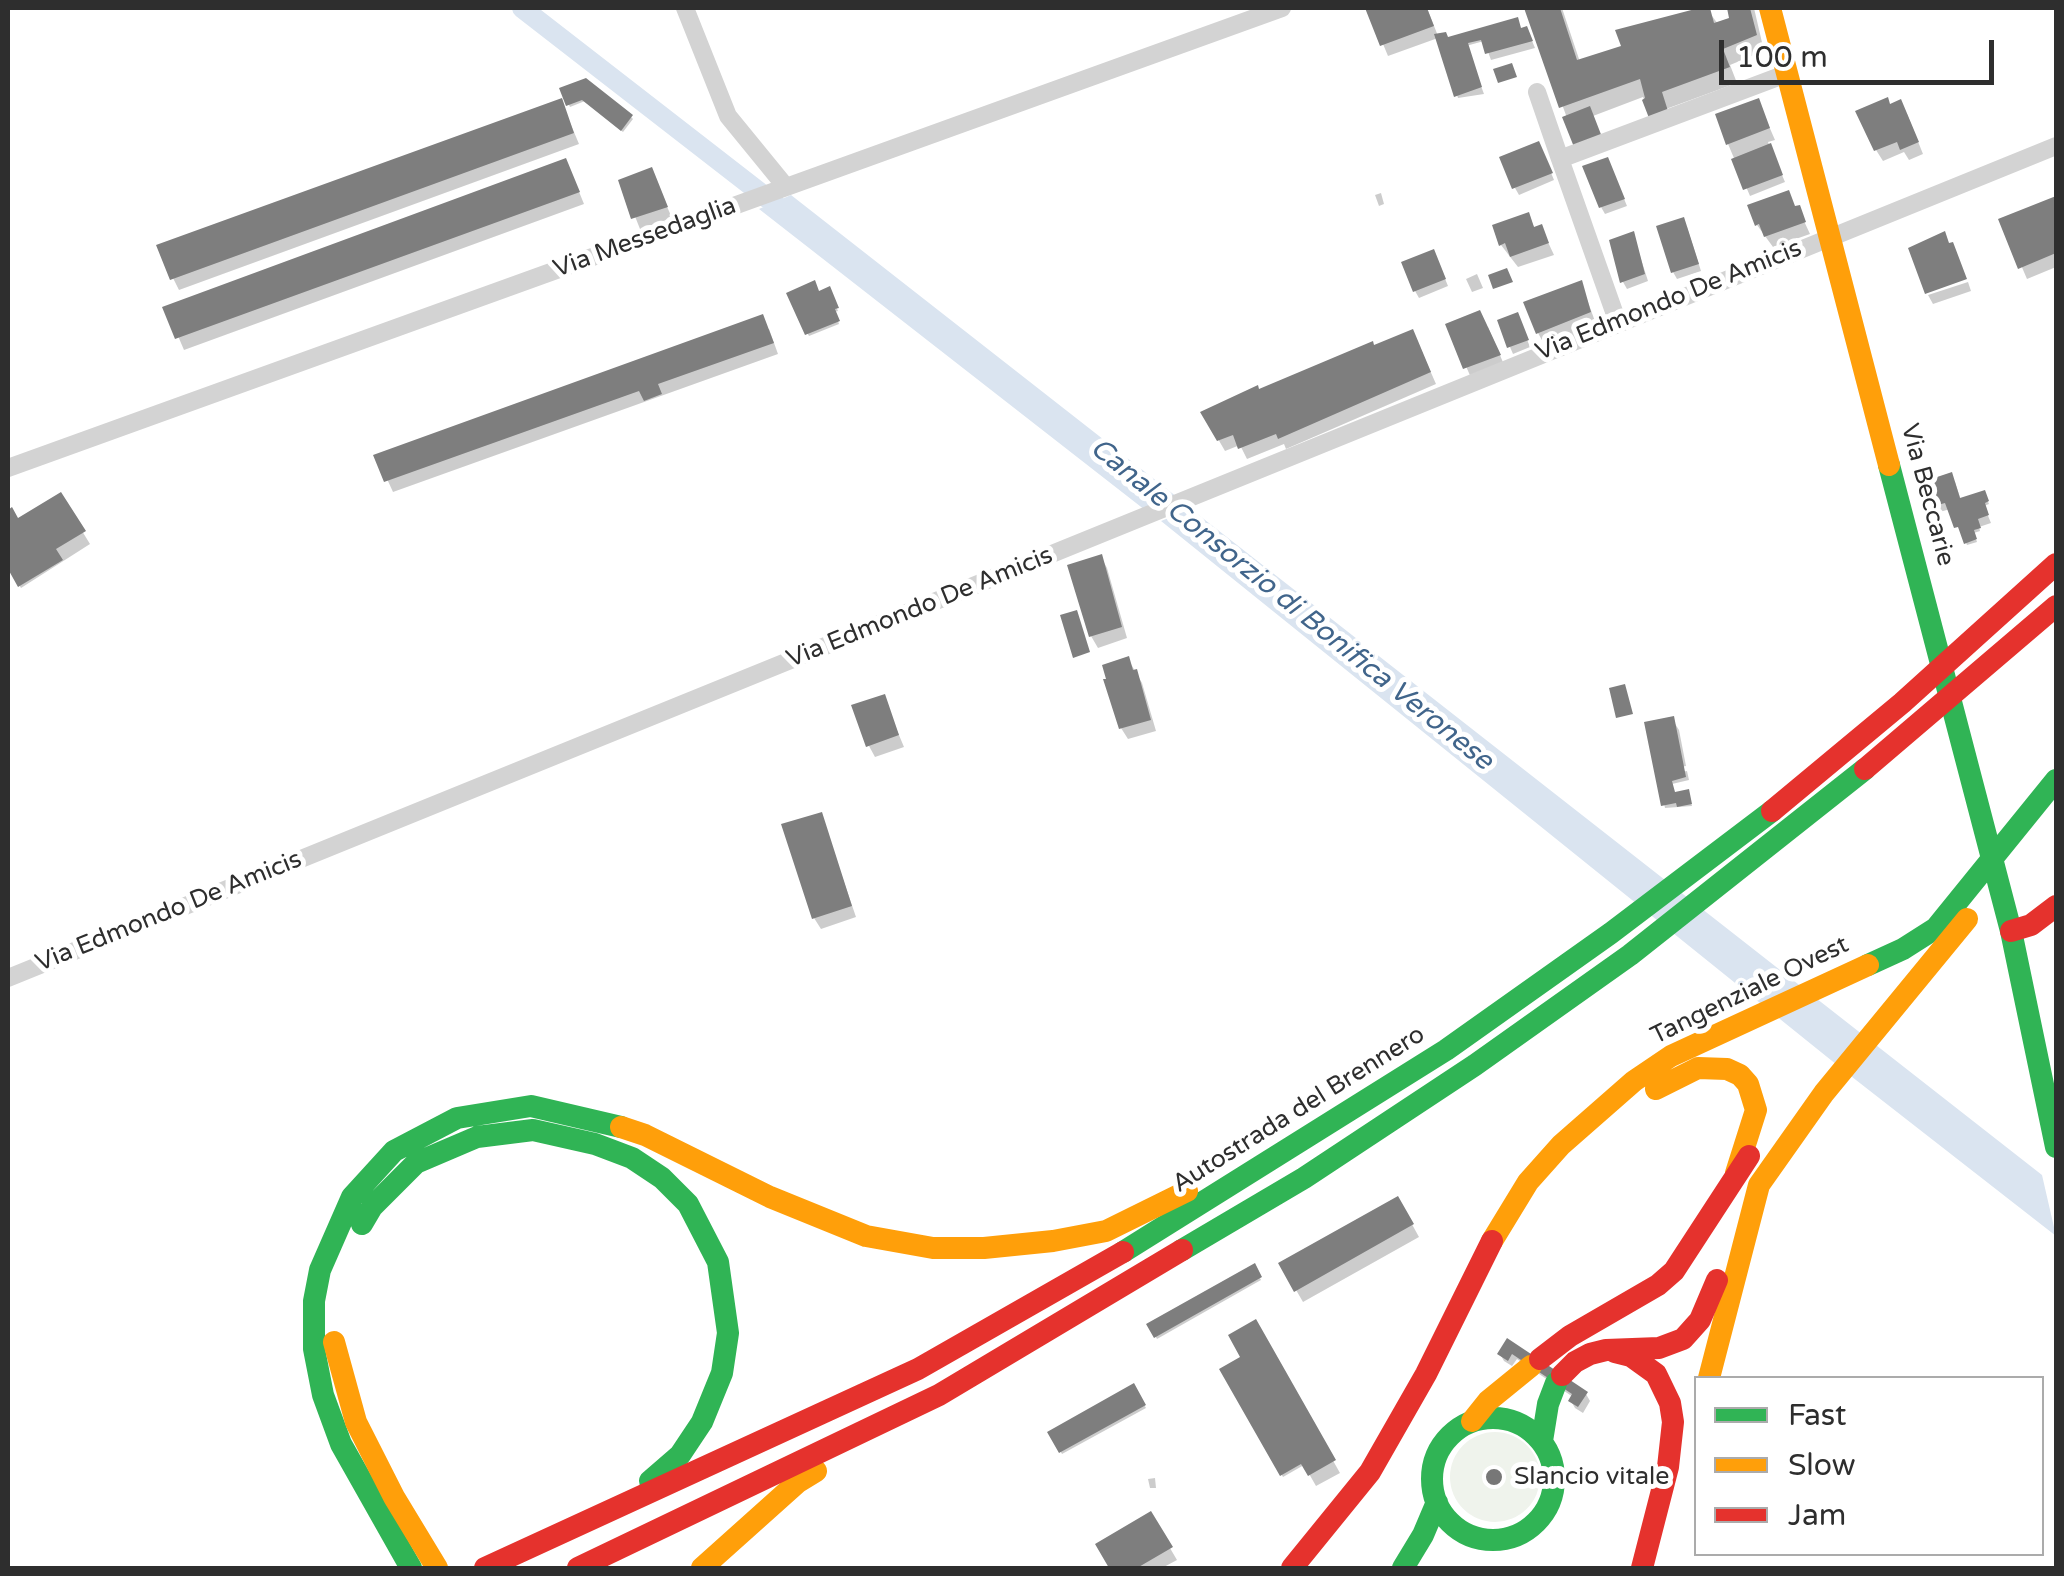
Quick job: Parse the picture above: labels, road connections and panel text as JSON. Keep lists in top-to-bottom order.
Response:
{
  "streets": {
    "main road": ["Via Beccarie", "Tangenziale Ovest", "Autostrada del Brennero"],
    "street": ["Via Messedaglia", "Via Edmondo De Amicis"]
  },
  "crossings": [
    ["Via Edmondo De Amicis", "Via Beccarie"]
  ],
  "water": ["Canale Consorzio di Bonifica Veronese"],
  "places": ["Slancio vitale"],
  "legend": ["Fast", "Slow", "Jam"],
  "scale_bar": "100 m"
}
